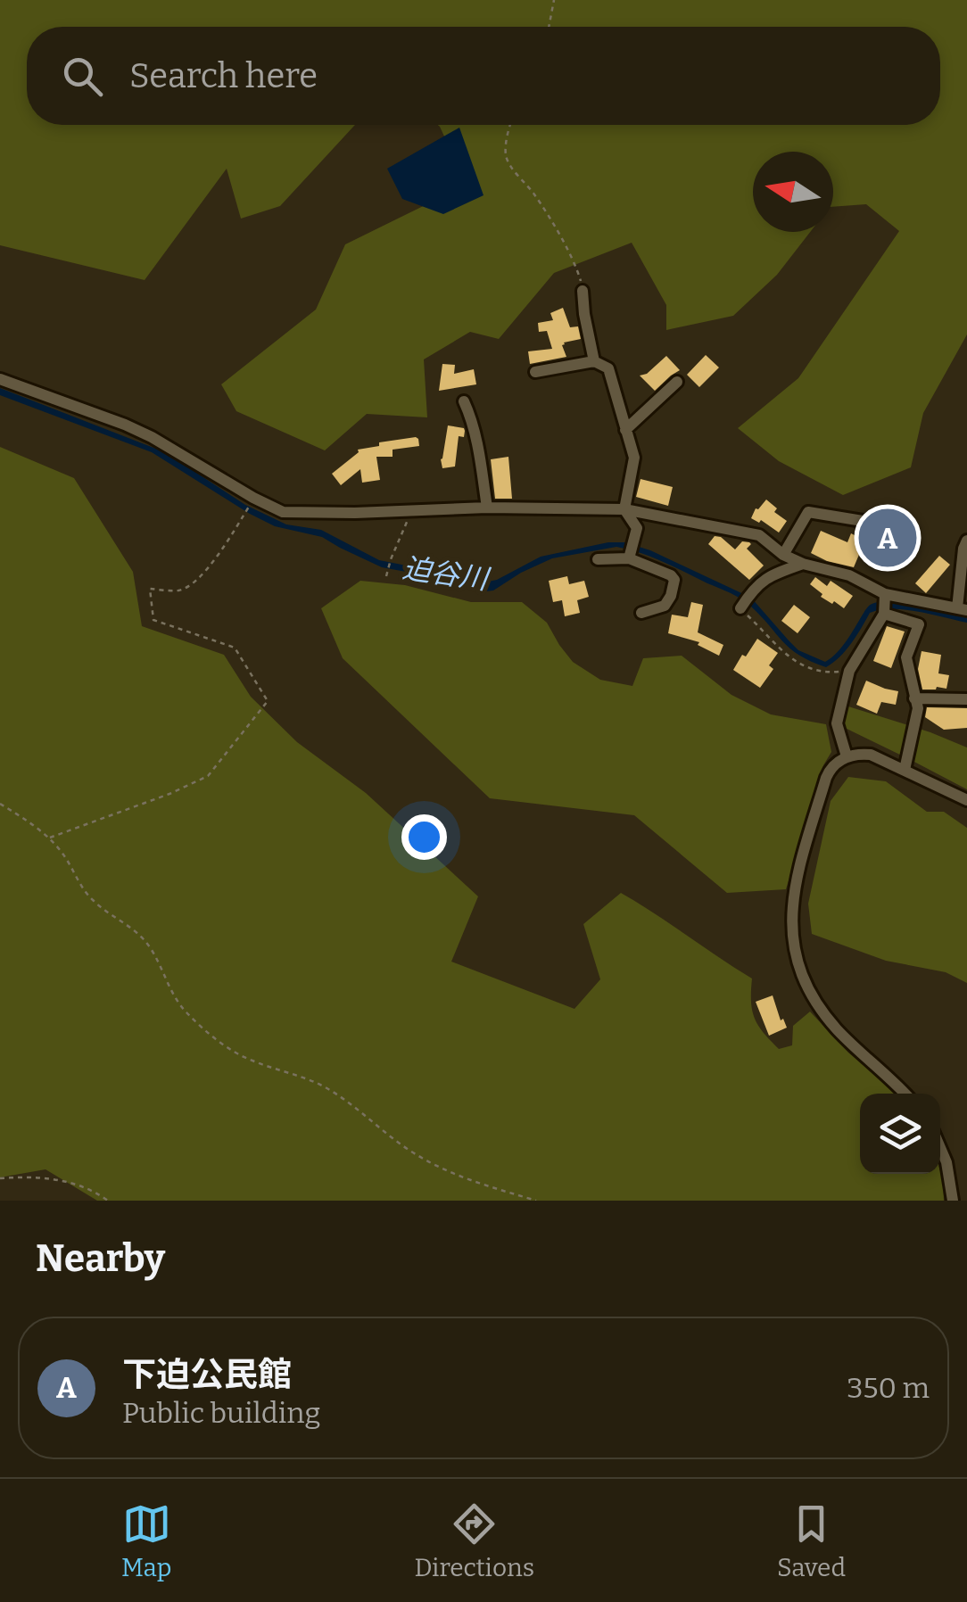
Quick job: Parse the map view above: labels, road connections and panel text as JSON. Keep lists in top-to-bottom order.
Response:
{
  "water": ["迫谷川"],
  "north": "left",
  "page": {
    "search": "Search here",
    "pins": "A",
    "heading": "Nearby",
    "list": [
      {
        "mark": "A",
        "name": "下迫公民館",
        "note": "Public building",
        "value": "350 m"
      }
    ],
    "nav": ["Map", "Directions", "Saved"]
  }
}
